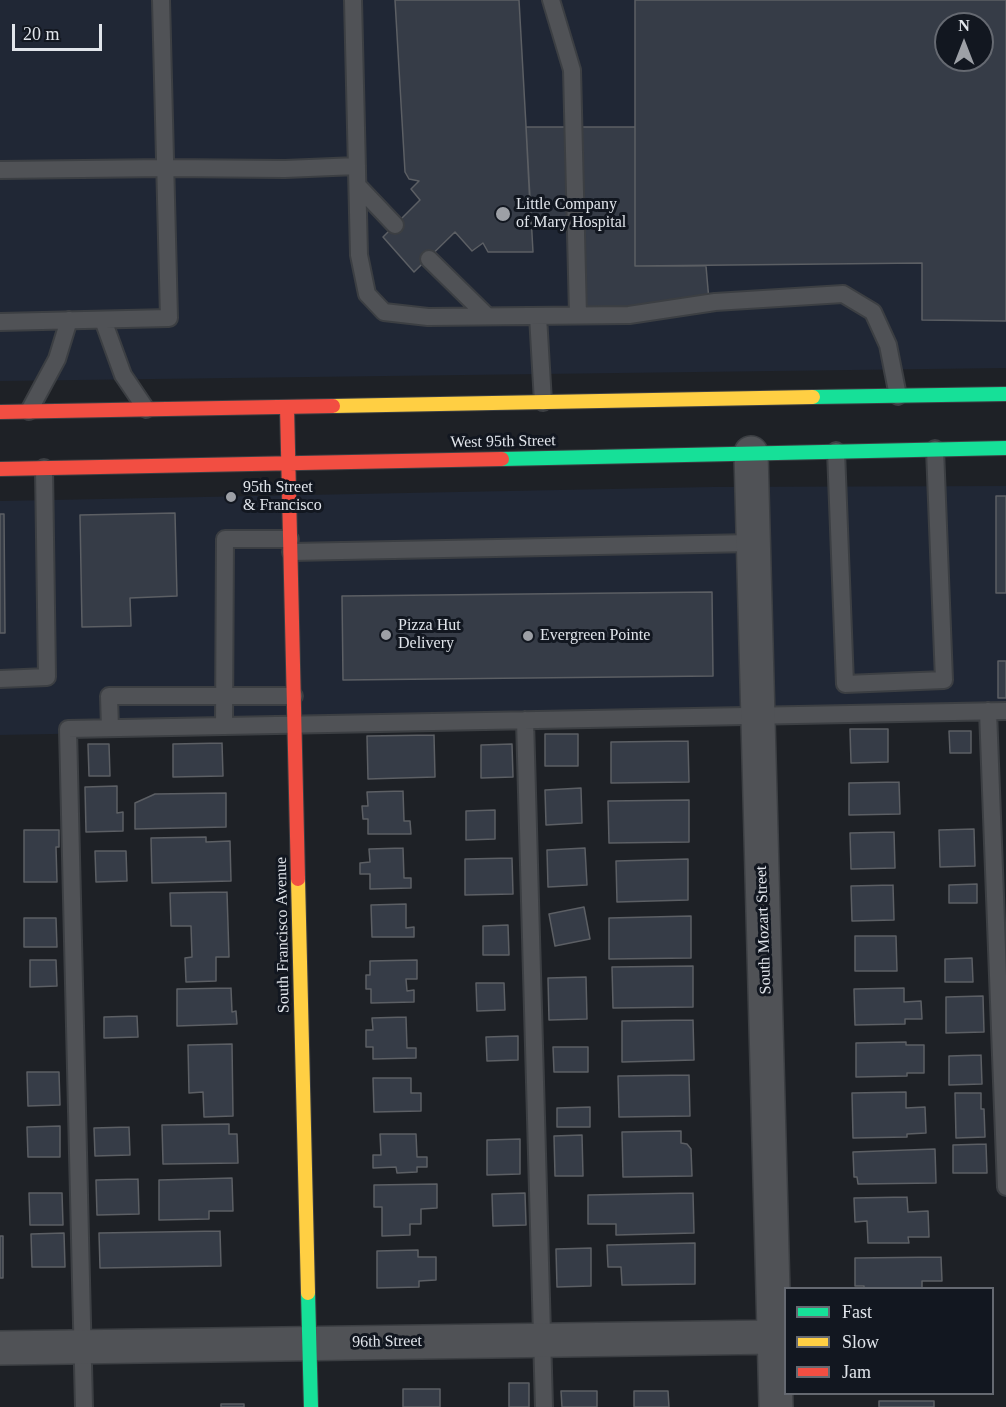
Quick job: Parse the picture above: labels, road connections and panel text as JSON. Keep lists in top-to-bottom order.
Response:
{
  "streets": {
    "main road": ["West 95th Street", "South Francisco Avenue"],
    "street": ["South Mozart Street", "96th Street"]
  },
  "crossings": [
    ["West 95th Street", "South Mozart Street"],
    ["West 95th Street", "South Francisco Avenue"],
    ["South Mozart Street", "96th Street"],
    ["South Francisco Avenue", "96th Street"]
  ],
  "places": [
    "Little Company of Mary Hospital",
    "95th Street & Francisco",
    "Pizza Hut Delivery",
    "Evergreen Pointe"
  ],
  "legend": ["Fast", "Slow", "Jam"],
  "scale_bar": "20 m",
  "north": "top"
}
